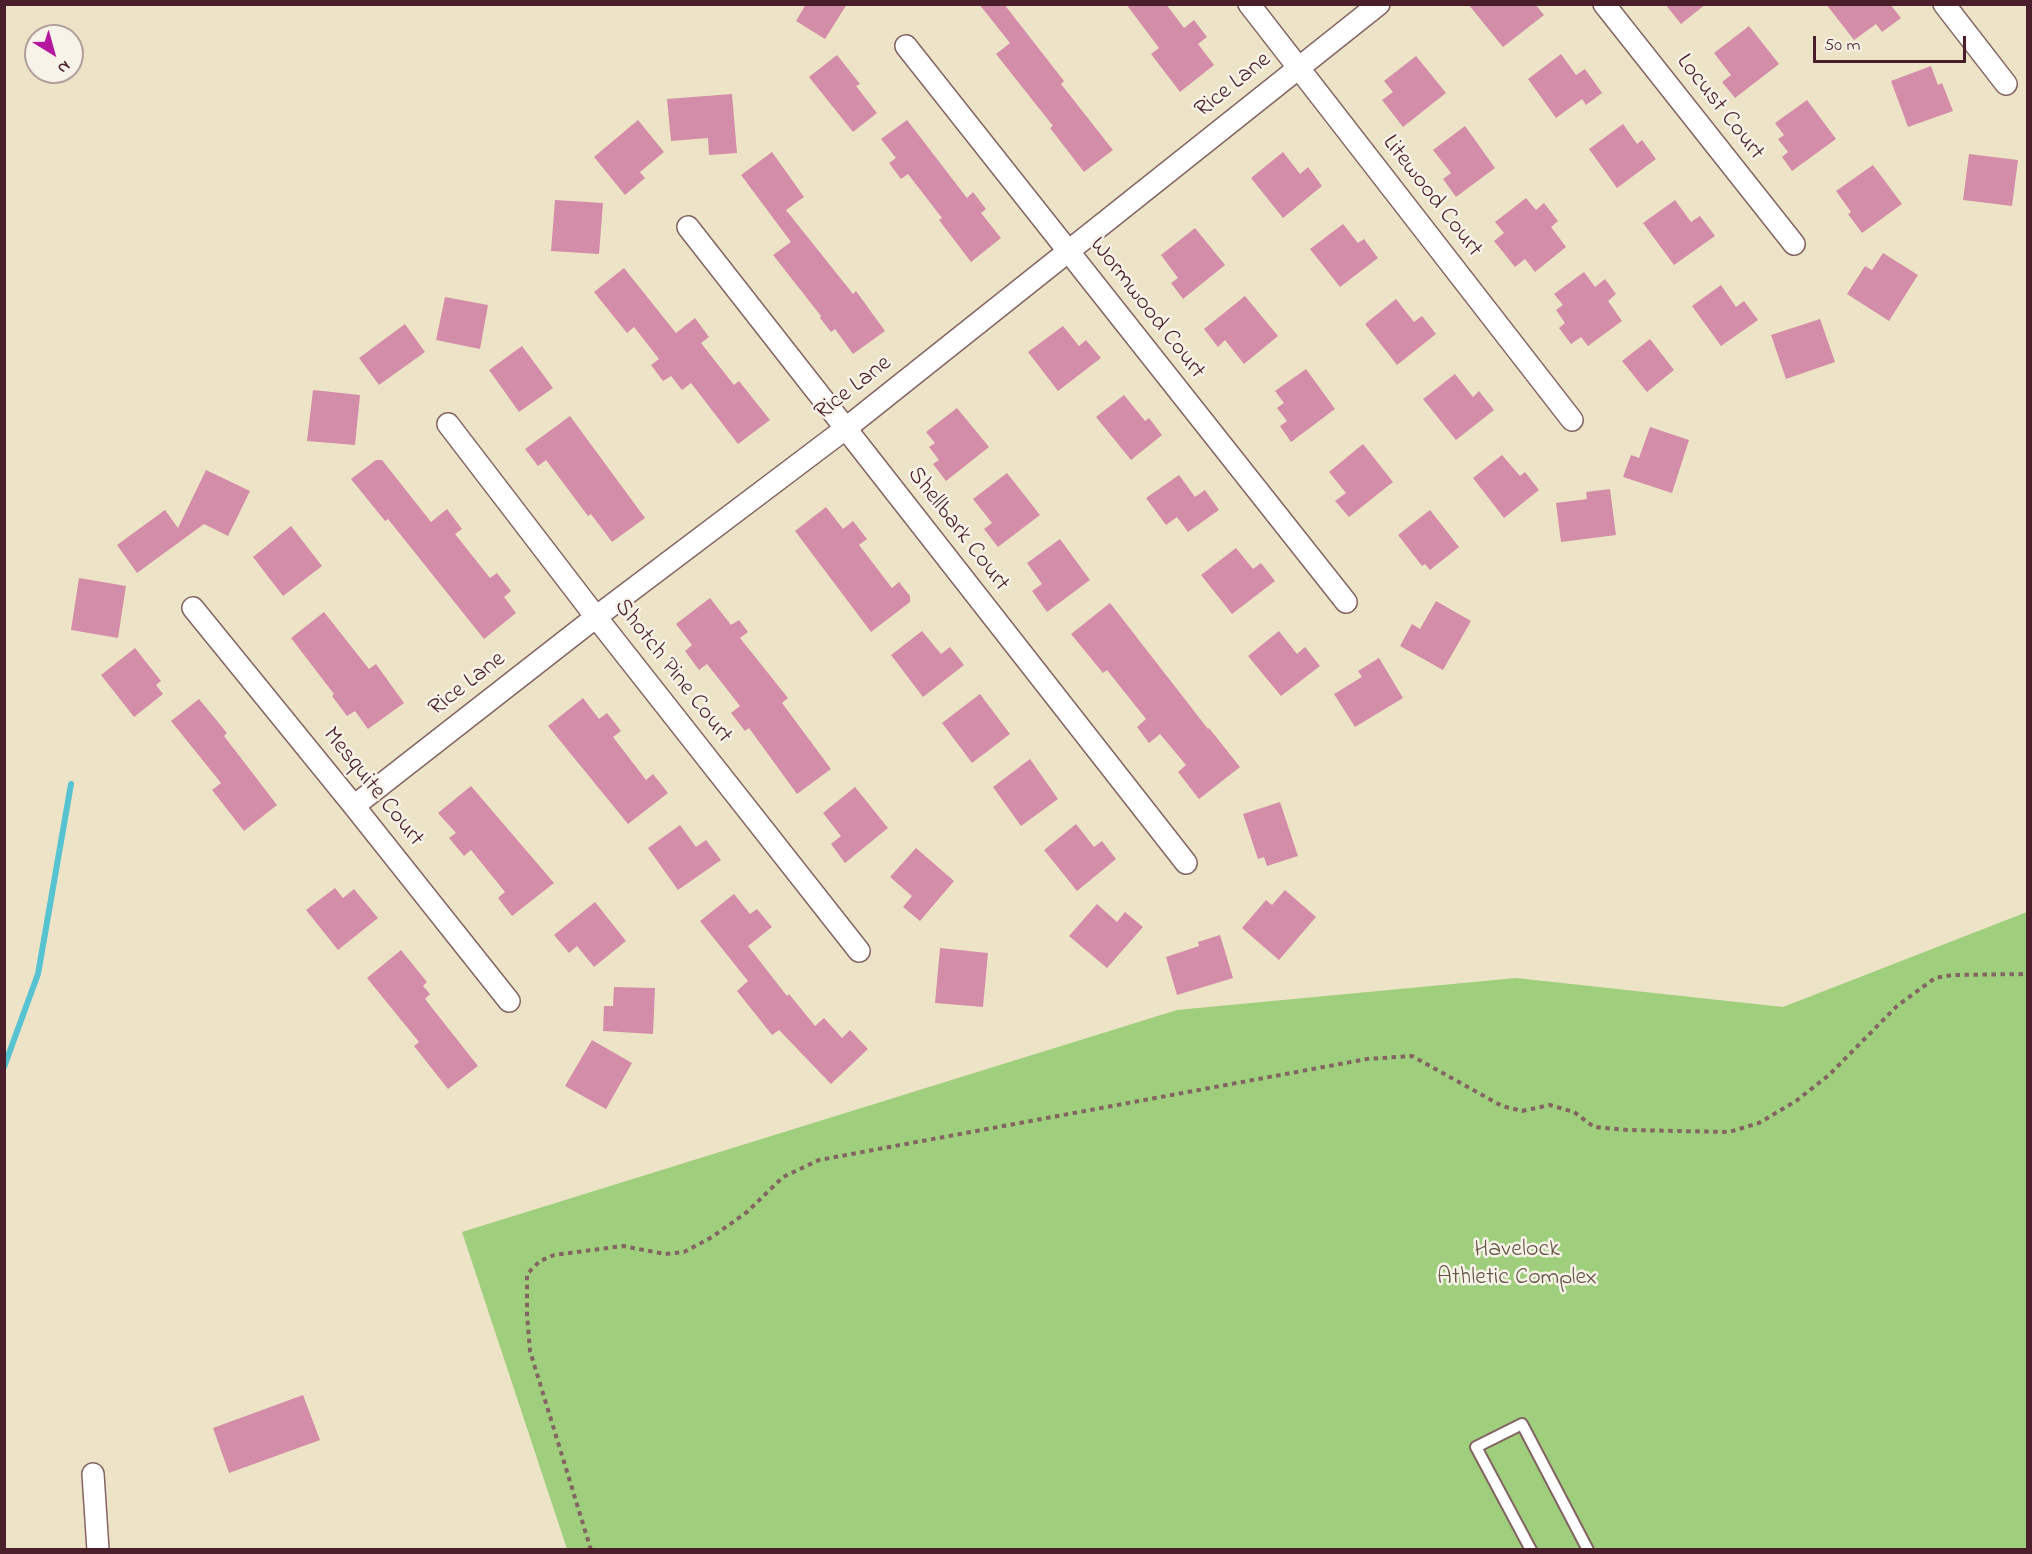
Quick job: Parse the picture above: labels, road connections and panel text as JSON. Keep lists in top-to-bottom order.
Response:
{
  "streets": {
    "street": [
      "Rice Lane",
      "Locust Court",
      "Litewood Court",
      "Wormwood Court",
      "Shellbark Court",
      "Shotch Pine Court",
      "Mesquite Court"
    ]
  },
  "crossings": [
    ["Rice Lane", "Litewood Court"],
    ["Rice Lane", "Wormwood Court"],
    ["Rice Lane", "Shellbark Court"],
    ["Rice Lane", "Shotch Pine Court"],
    ["Rice Lane", "Mesquite Court"]
  ],
  "parks": ["Havelock Athletic Complex"],
  "scale_bar": "50 m",
  "north": "bottom right"
}
